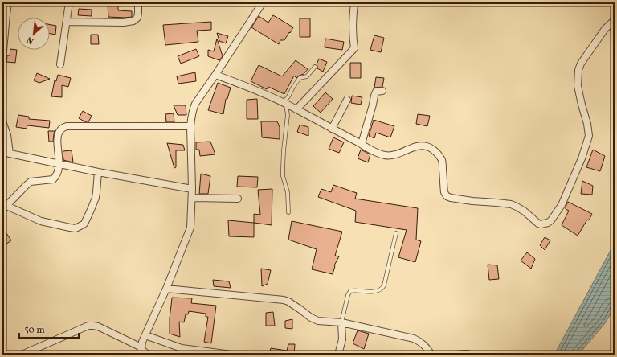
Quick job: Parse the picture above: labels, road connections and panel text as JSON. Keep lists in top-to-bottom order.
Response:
{
  "scale_bar": "50 m",
  "north": "bottom left"
}
